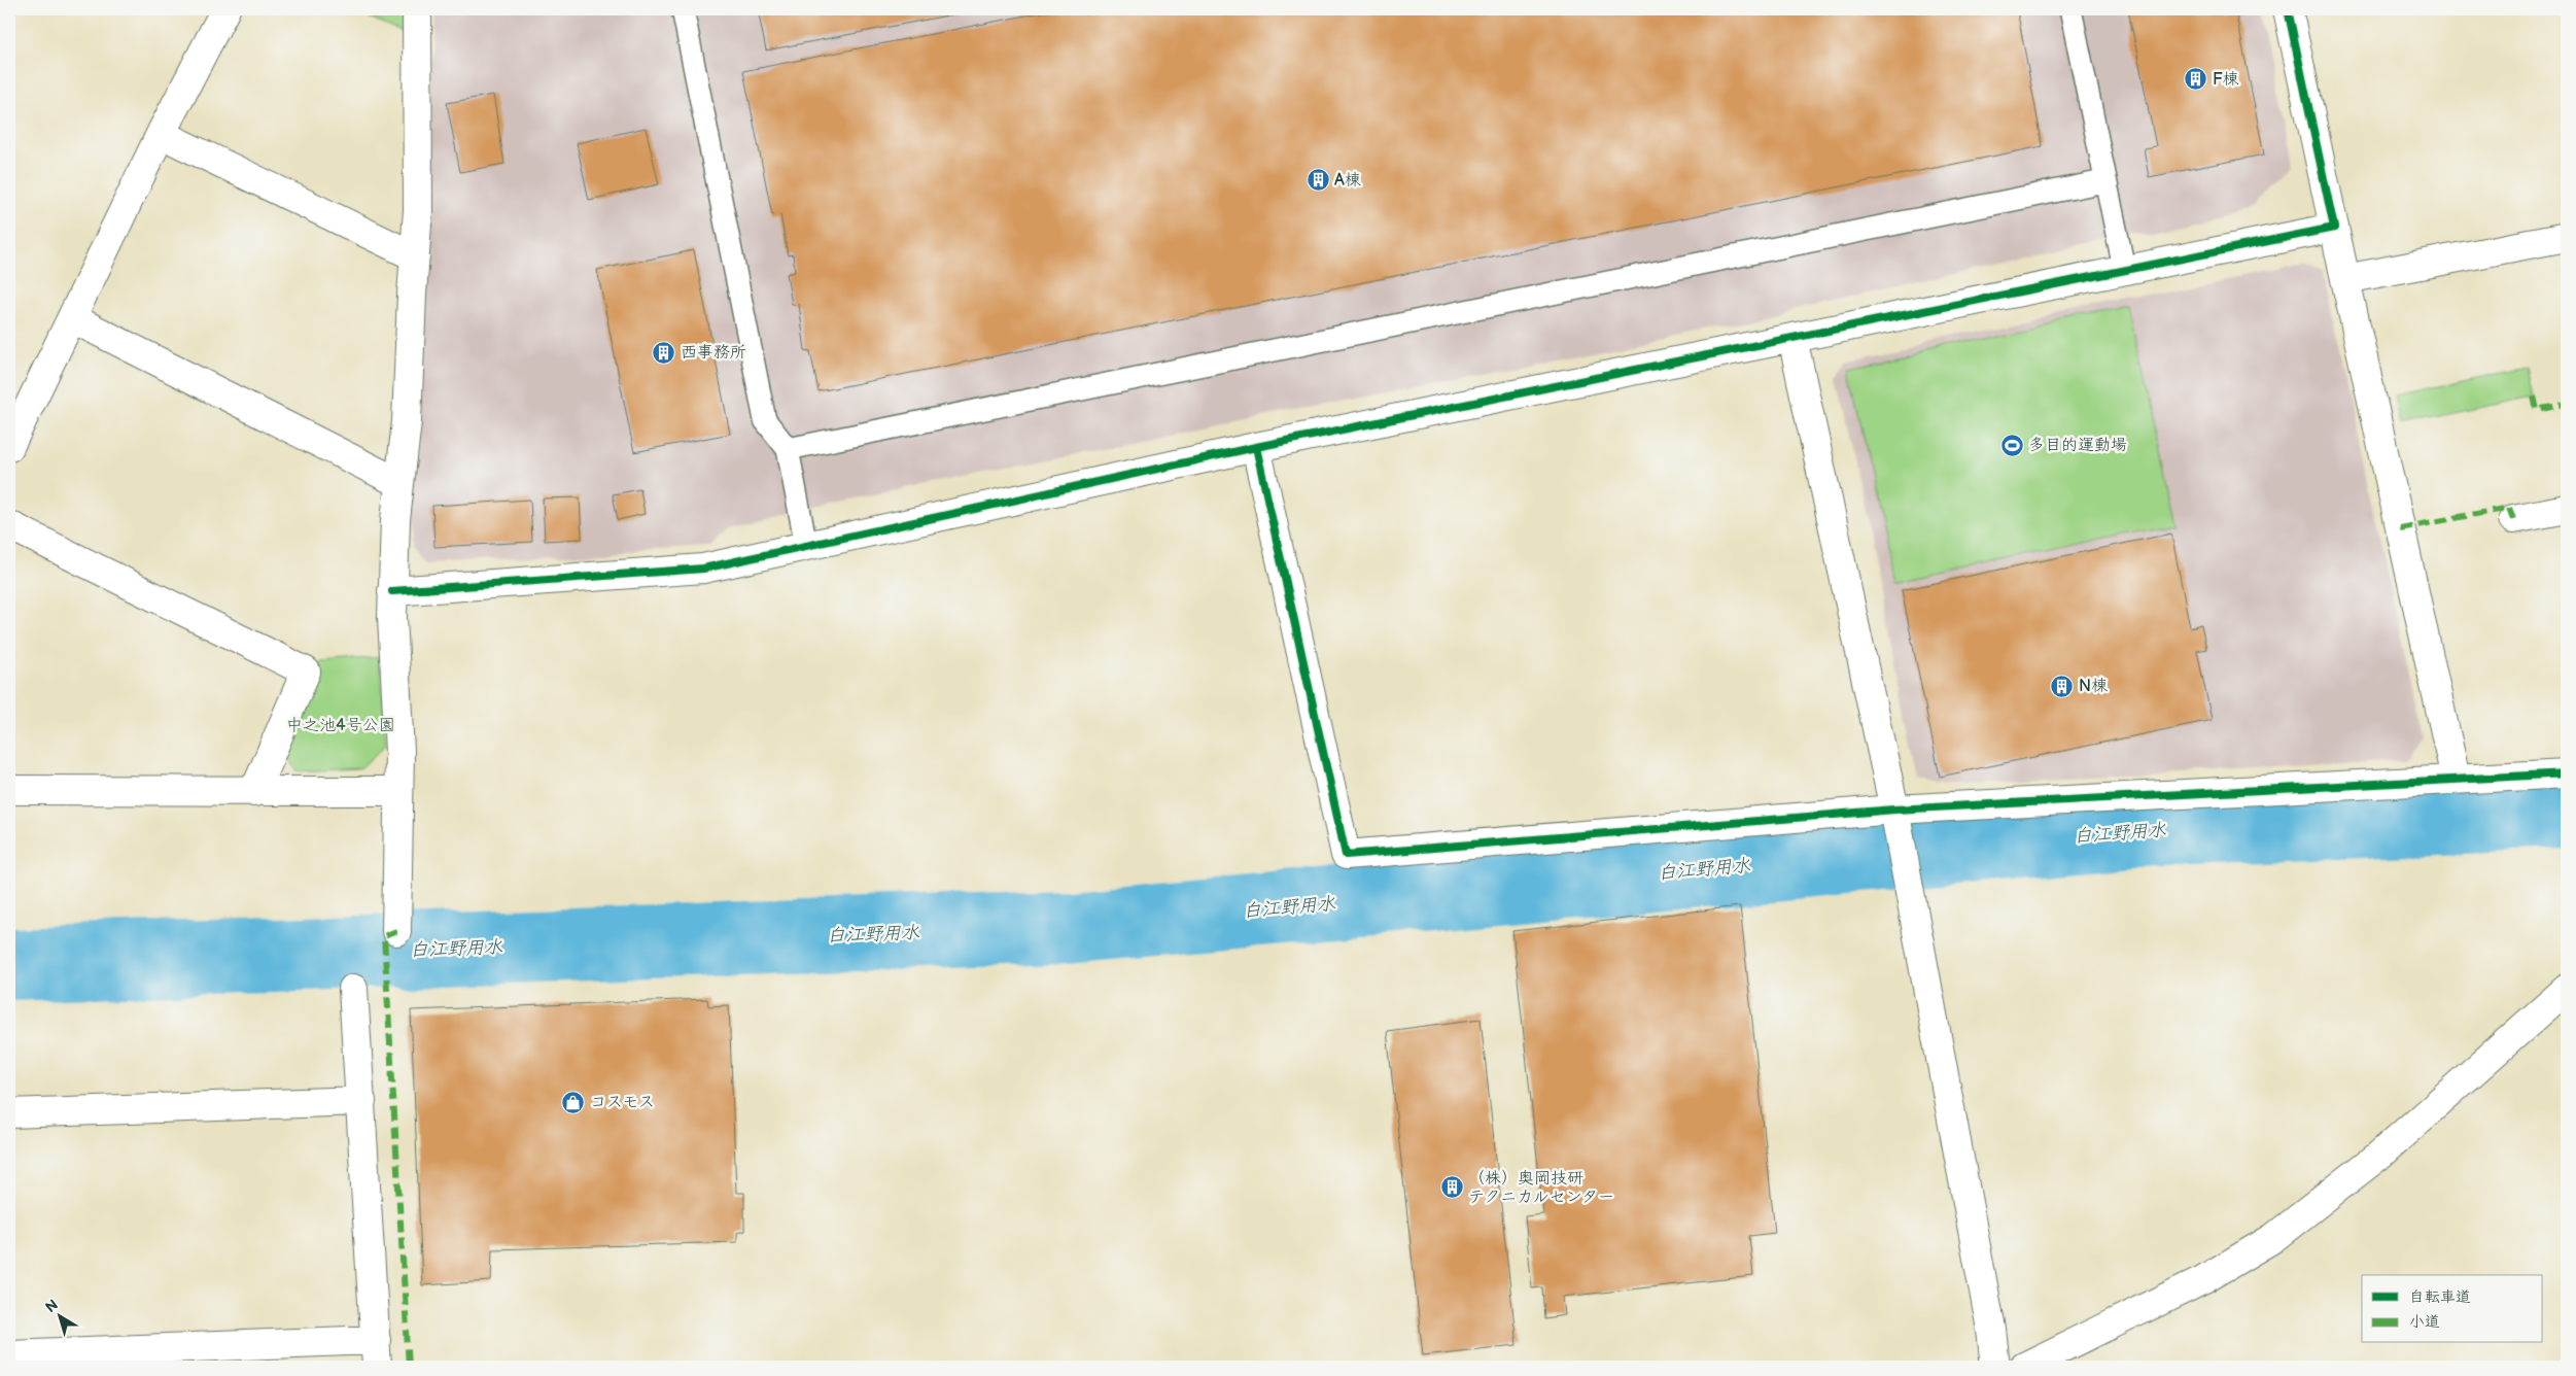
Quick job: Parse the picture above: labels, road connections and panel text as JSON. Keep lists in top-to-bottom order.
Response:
{
  "water": ["白江野用水"],
  "parks": ["中之池4号公園"],
  "places": {
    "building": [
      "F棟",
      "A棟",
      "西事務所",
      "N棟",
      "（株）奥岡技研 テクニカルセンター"
    ],
    "sports": ["多目的運動場"],
    "shop": ["コスモス"]
  },
  "legend": ["自転車道", "小道"],
  "north": "top left"
}
